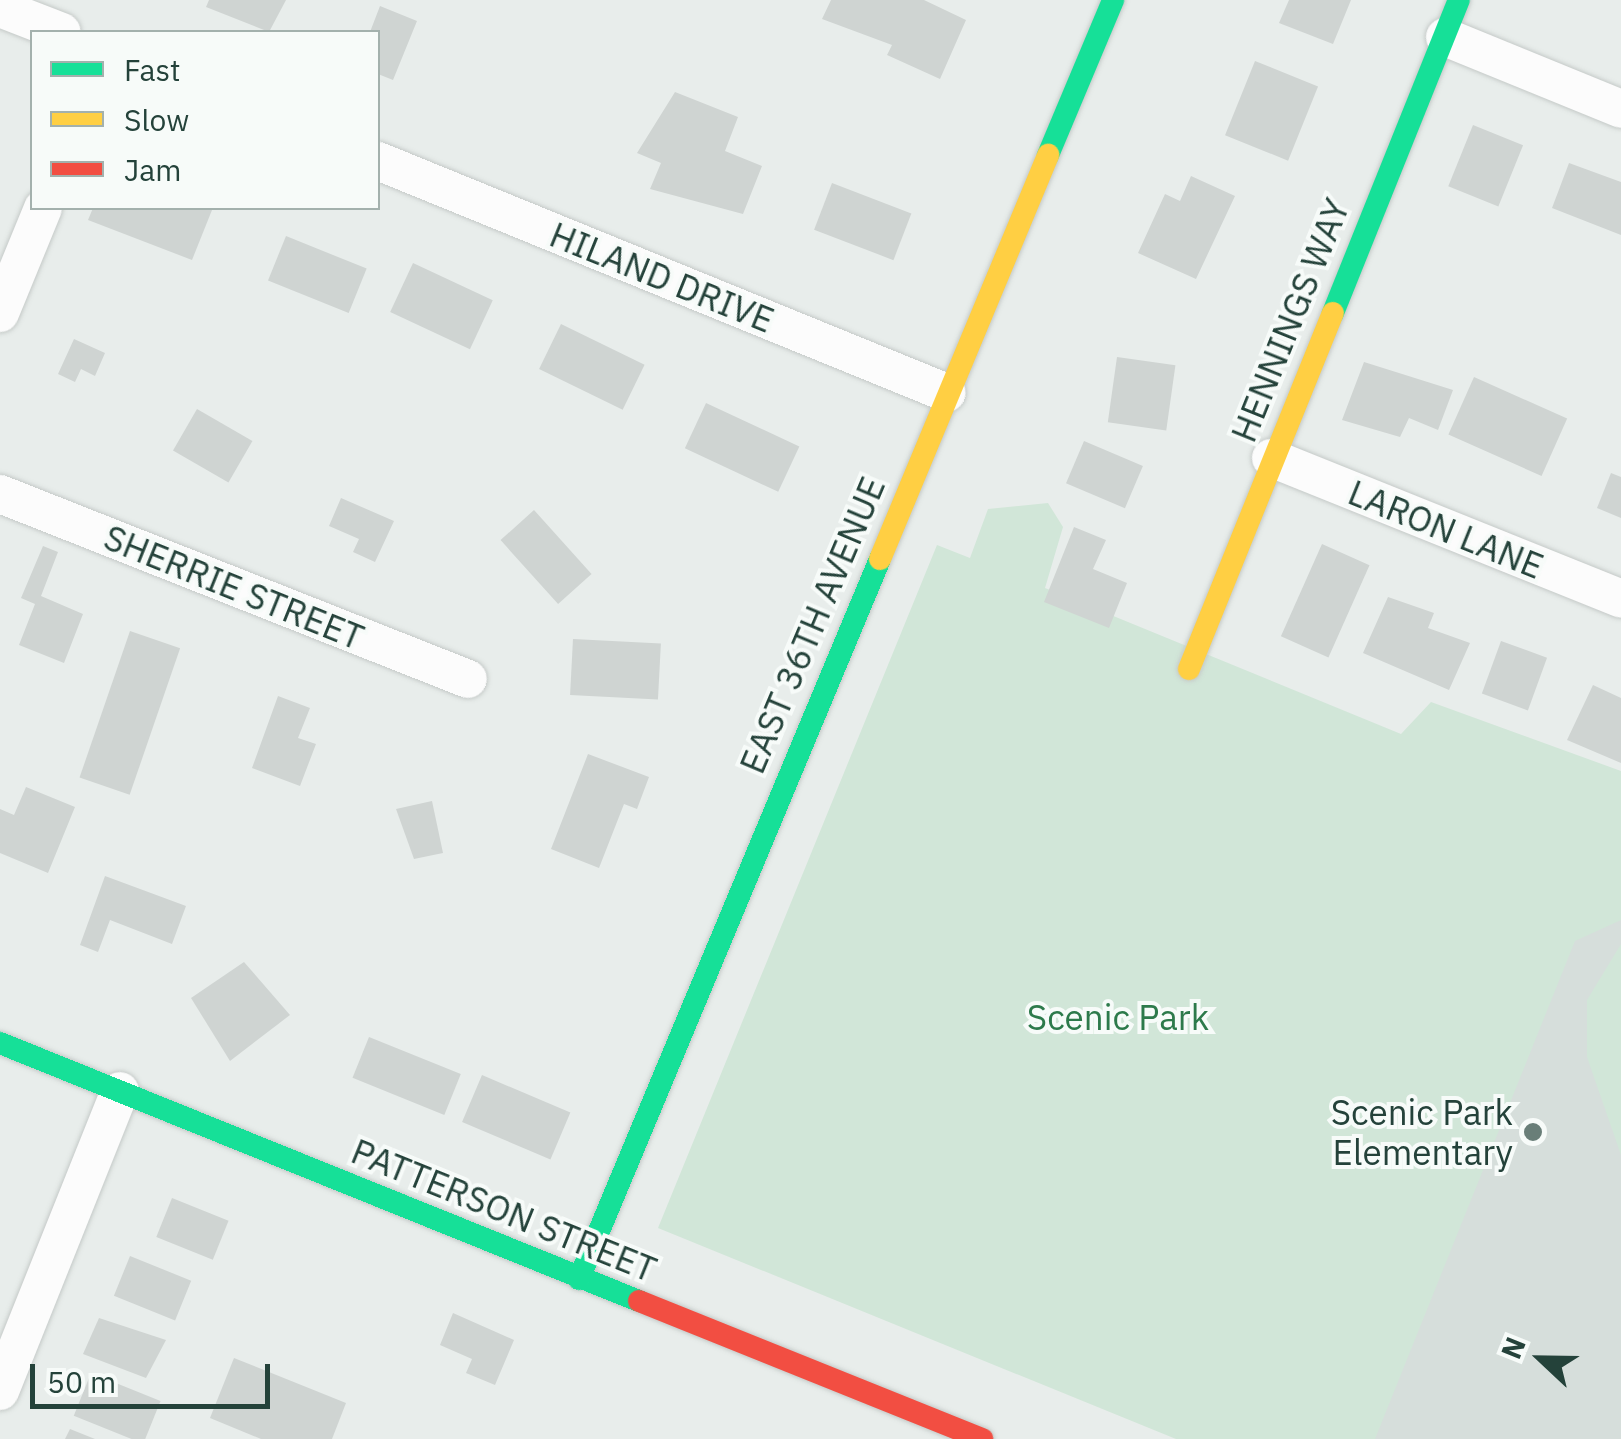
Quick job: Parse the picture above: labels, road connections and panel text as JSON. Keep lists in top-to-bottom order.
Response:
{
  "streets": {
    "street": [
      "HILAND DRIVE",
      "HENNINGS WAY",
      "LARON LANE",
      "SHERRIE STREET",
      "EAST 36TH AVENUE",
      "PATTERSON STREET"
    ]
  },
  "crossings": [
    ["HILAND DRIVE", "EAST 36TH AVENUE"],
    ["HENNINGS WAY", "LARON LANE"],
    ["EAST 36TH AVENUE", "PATTERSON STREET"]
  ],
  "parks": ["Scenic Park"],
  "places": ["Scenic Park Elementary"],
  "legend": ["Fast", "Slow", "Jam"],
  "scale_bar": "50 m",
  "north": "left"
}
